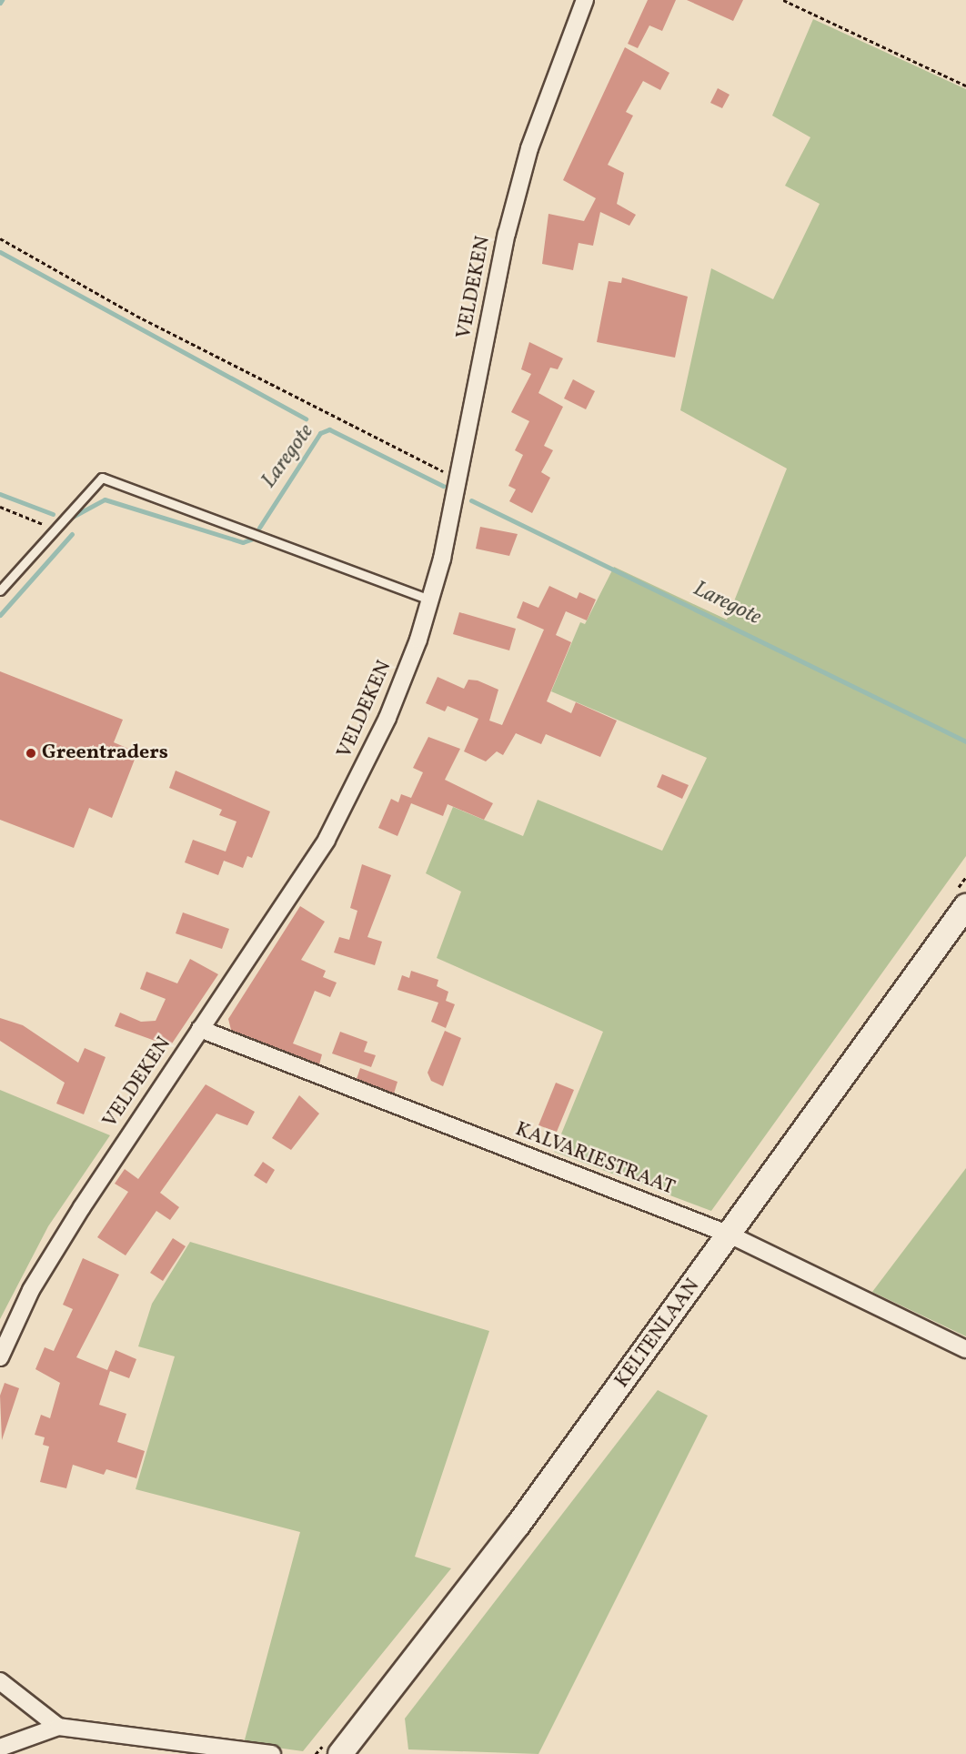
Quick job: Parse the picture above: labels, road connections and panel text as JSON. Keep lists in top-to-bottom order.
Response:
{
  "streets": {
    "main road": ["KELTENLAAN"],
    "street": ["VELDEKEN", "KALVARIESTRAAT"]
  },
  "crossings": [
    ["VELDEKEN", "KALVARIESTRAAT"],
    ["KALVARIESTRAAT", "KELTENLAAN"]
  ],
  "water": ["Laregote"],
  "places": ["Greentraders"]
}
